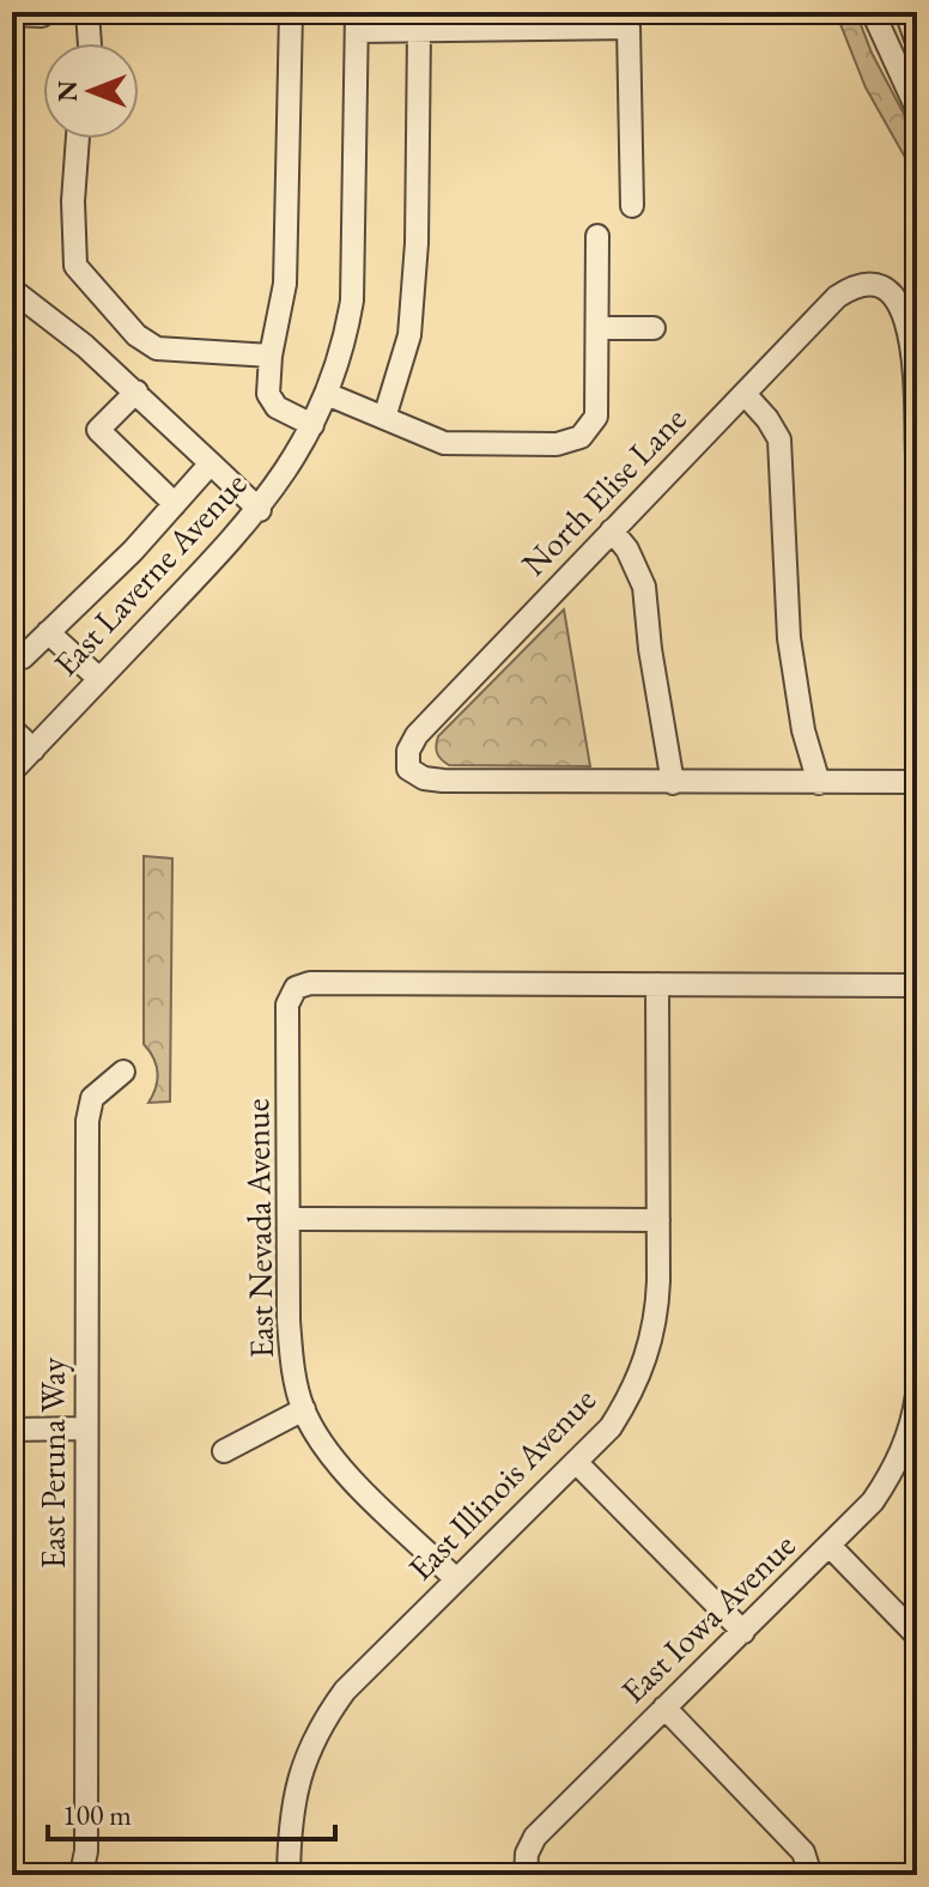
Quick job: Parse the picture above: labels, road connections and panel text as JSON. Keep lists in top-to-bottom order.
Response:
{
  "streets": {
    "street": [
      "North Elise Lane",
      "East Laverne Avenue",
      "East Nevada Avenue",
      "East Peruna Way",
      "East Illinois Avenue",
      "East Iowa Avenue"
    ]
  },
  "crossings": [
    ["East Nevada Avenue", "East Illinois Avenue"]
  ],
  "scale_bar": "100 m",
  "north": "left"
}
